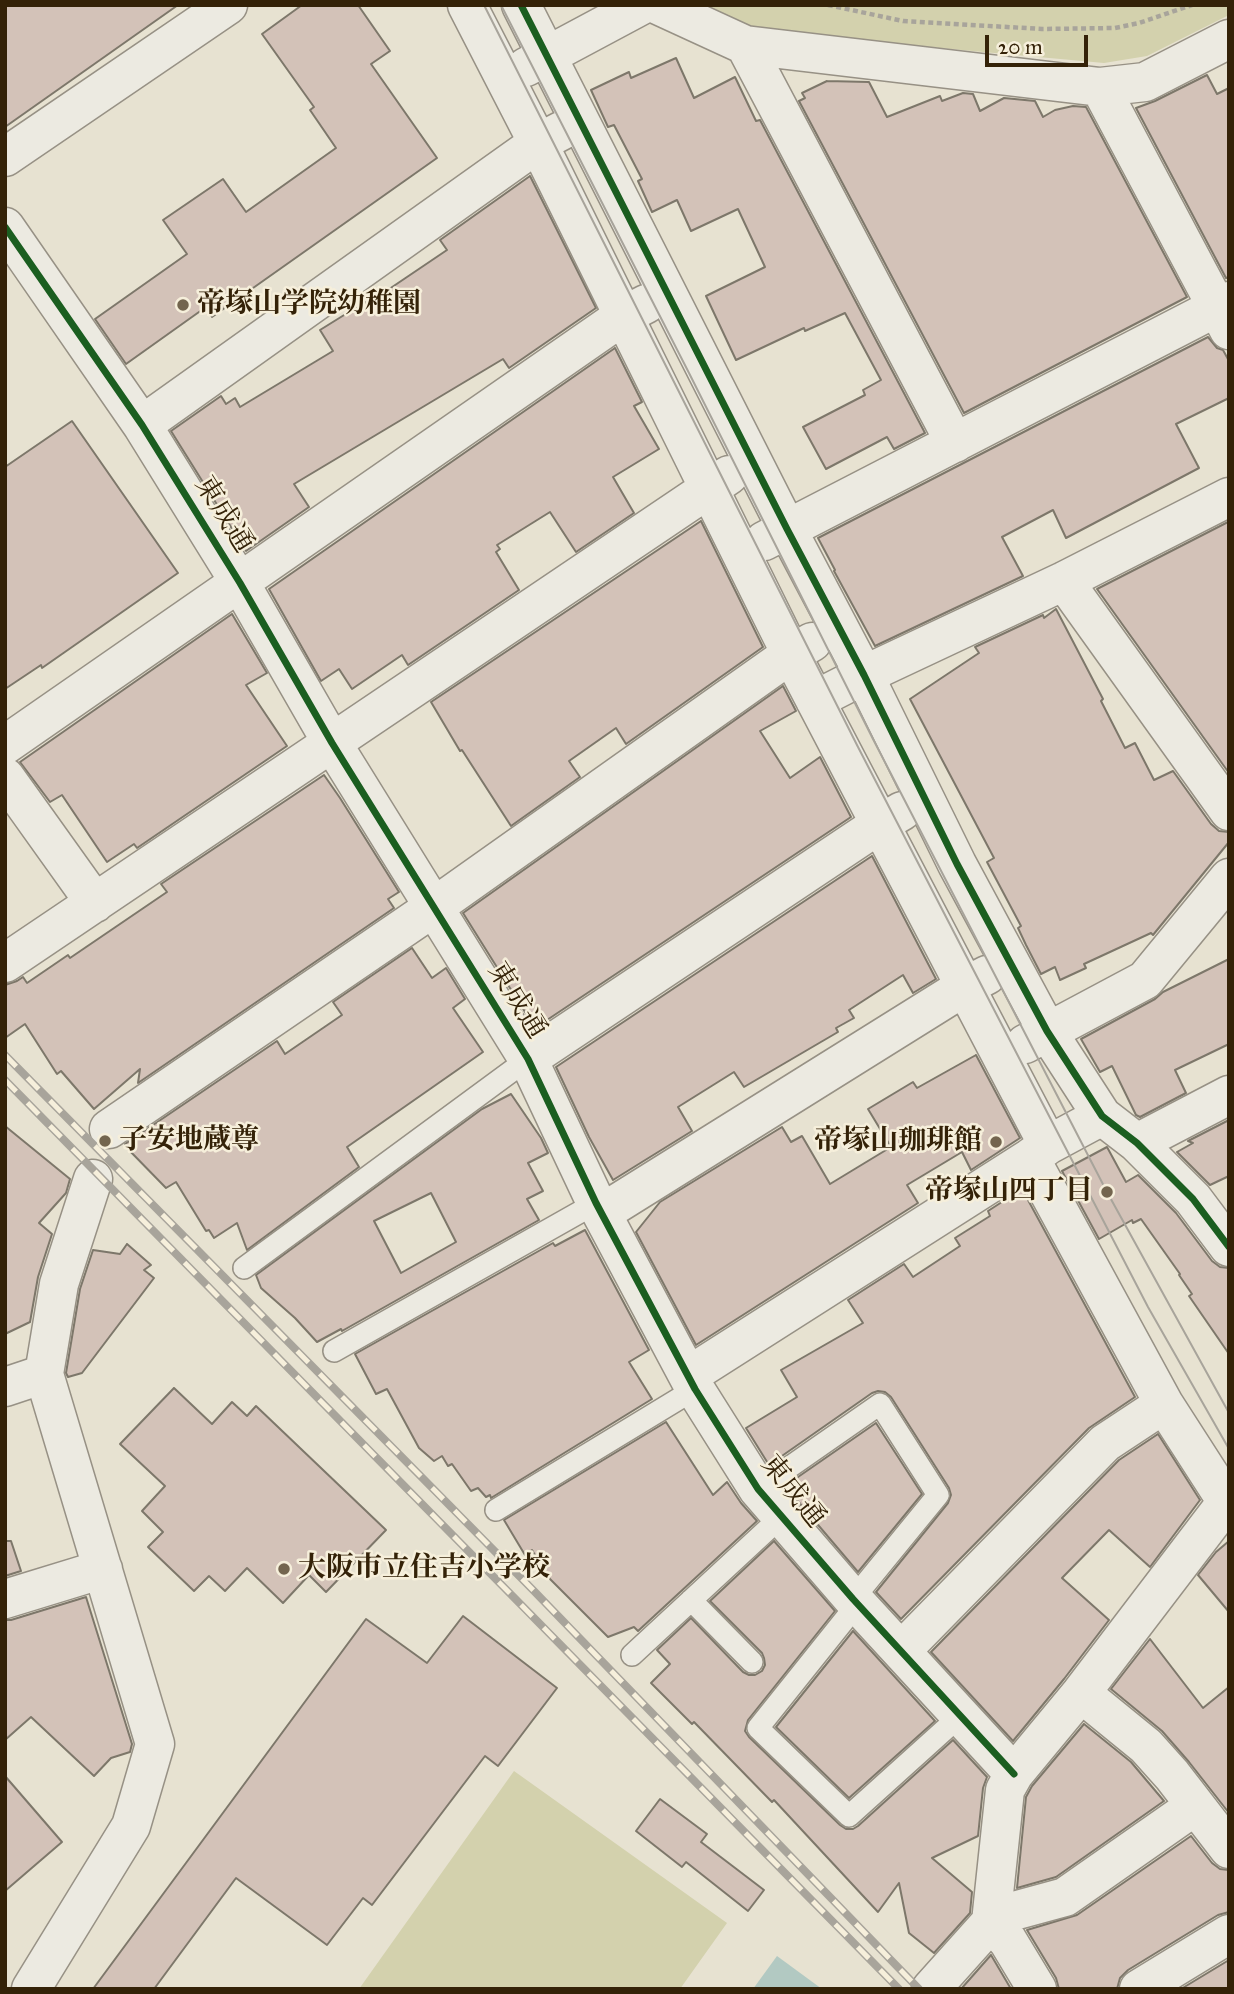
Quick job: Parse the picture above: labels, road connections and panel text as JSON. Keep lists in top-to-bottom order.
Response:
{
  "streets": {
    "street": ["東成通"]
  },
  "places": [
    "帝塚山学院幼稚園",
    "子安地蔵尊",
    "帝塚山珈琲館",
    "帝塚山四丁目",
    "大阪市立住吉小学校"
  ],
  "scale_bar": "20 m"
}
